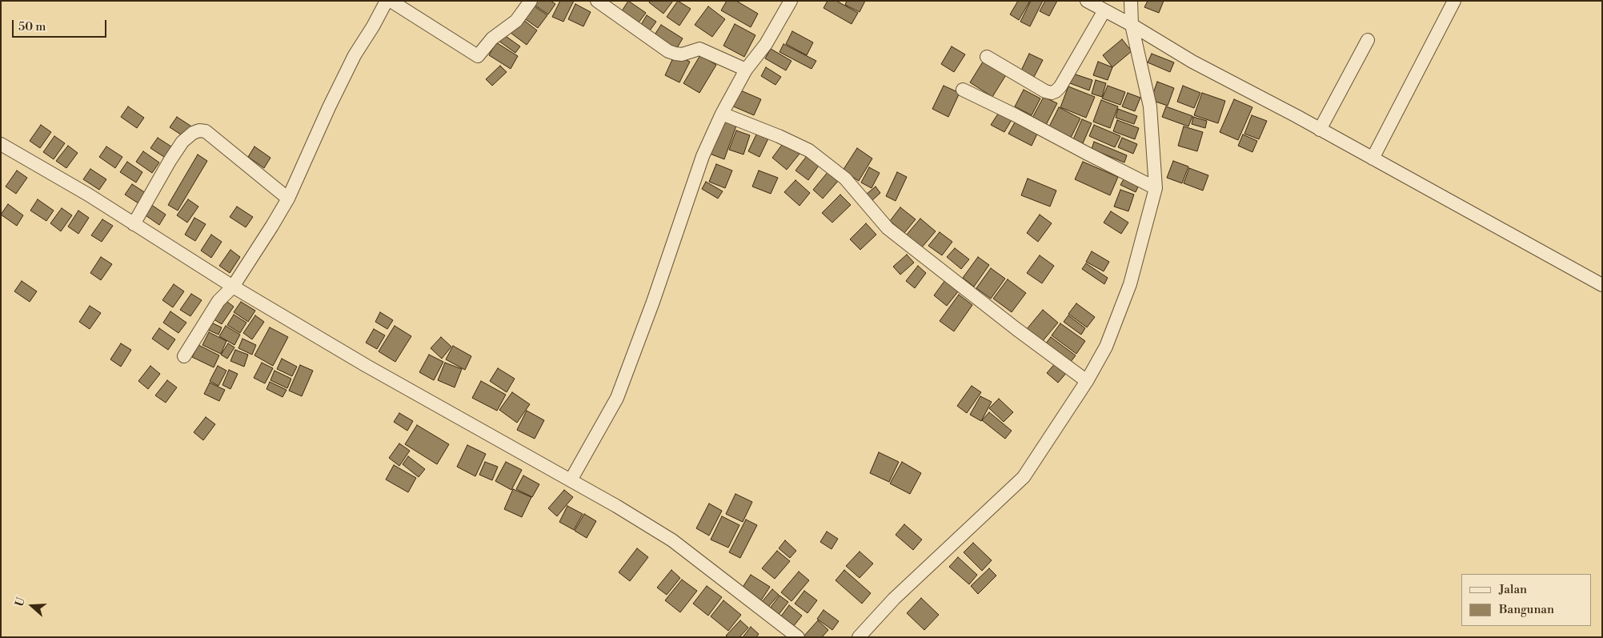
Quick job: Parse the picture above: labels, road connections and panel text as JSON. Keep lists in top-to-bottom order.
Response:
{
  "legend": ["Jalan", "Bangunan"],
  "scale_bar": "50 m",
  "north": "left"
}
